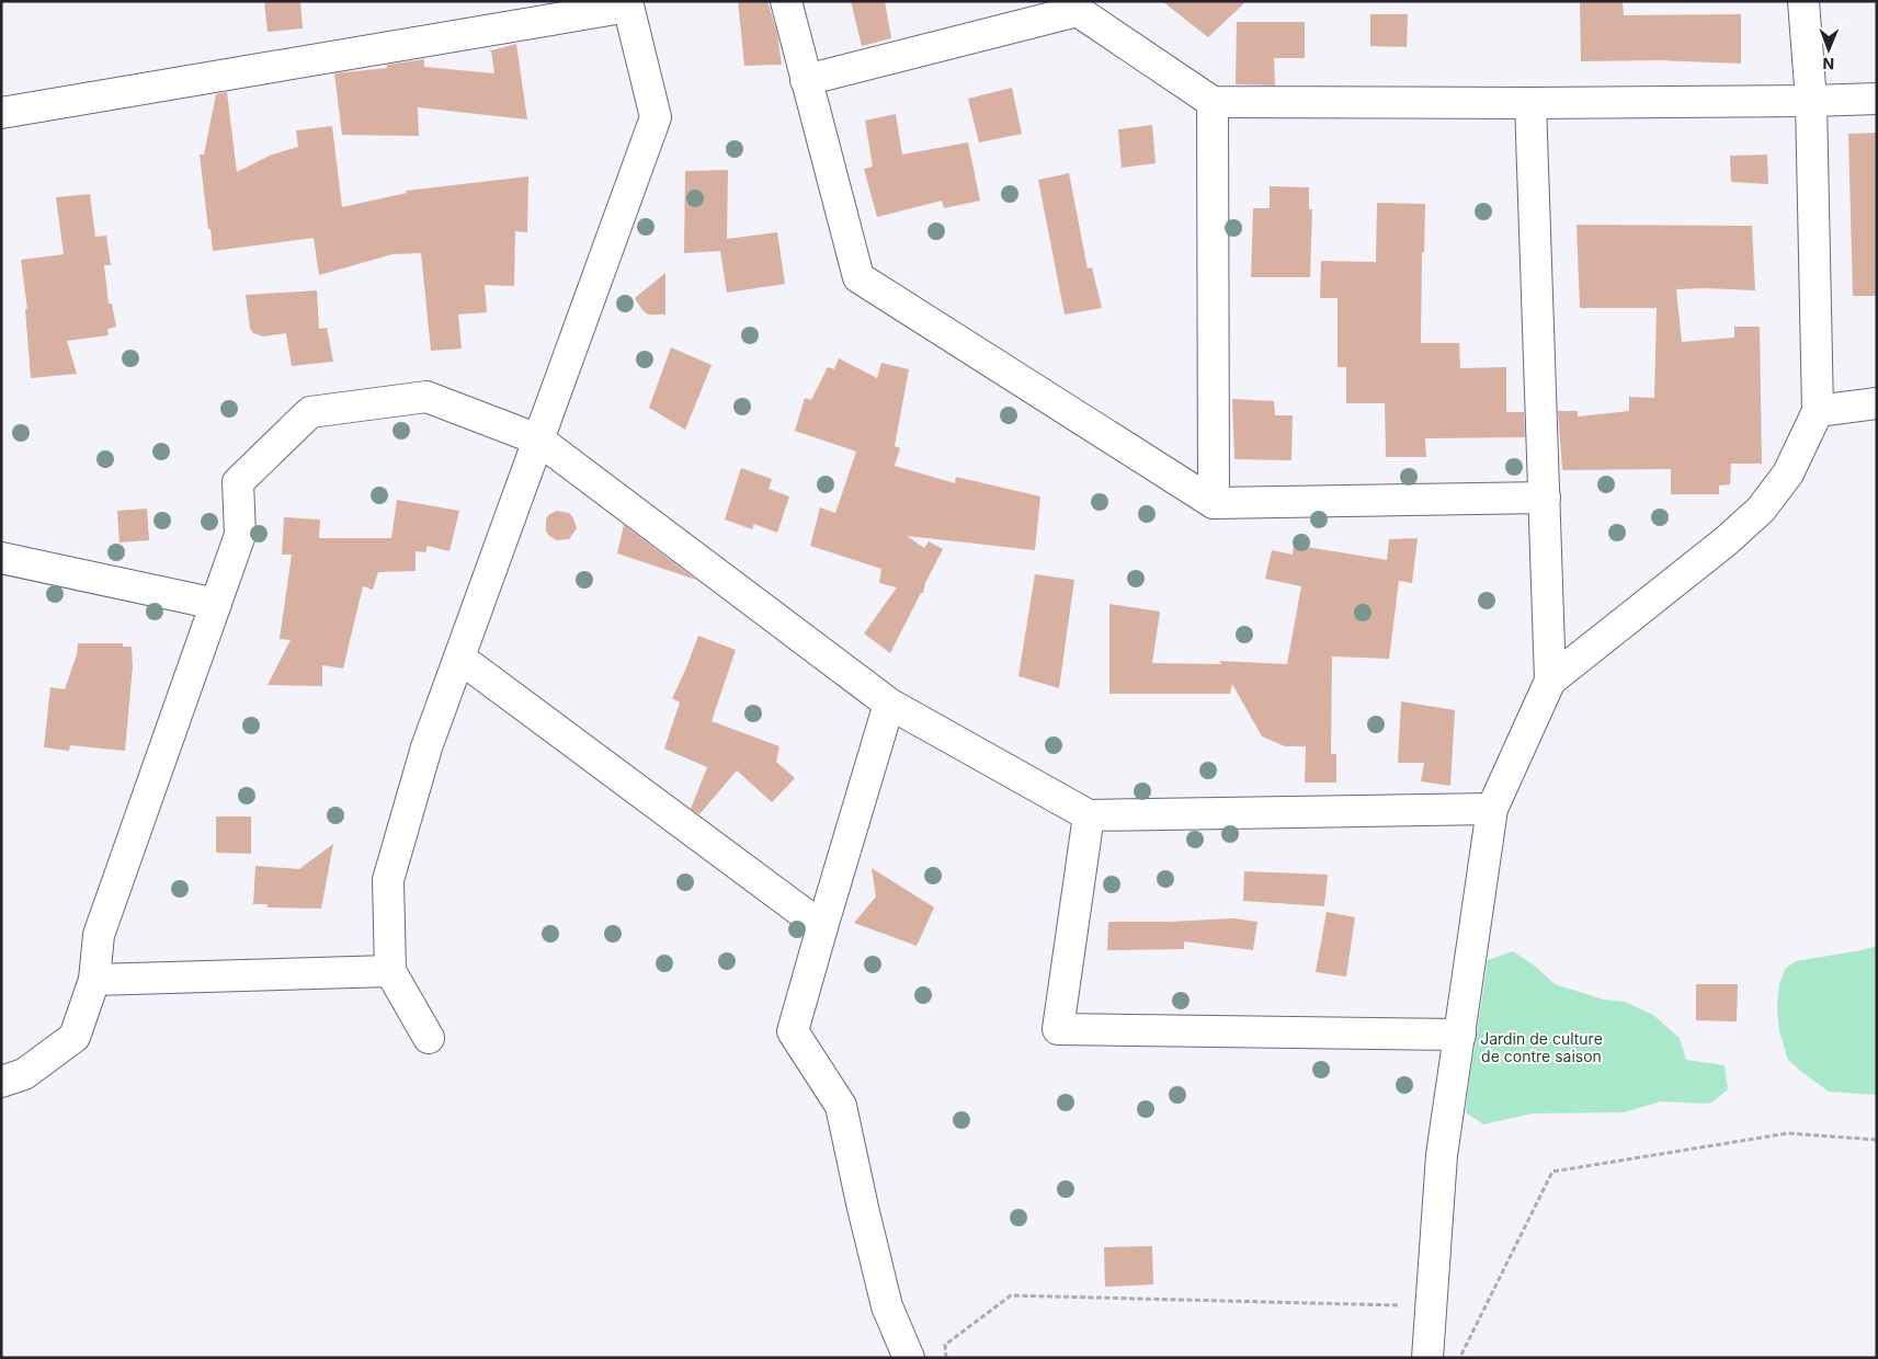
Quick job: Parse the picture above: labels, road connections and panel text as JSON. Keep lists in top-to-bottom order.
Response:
{
  "parks": ["Jardin de culture de contre saison"],
  "north": "bottom"
}
